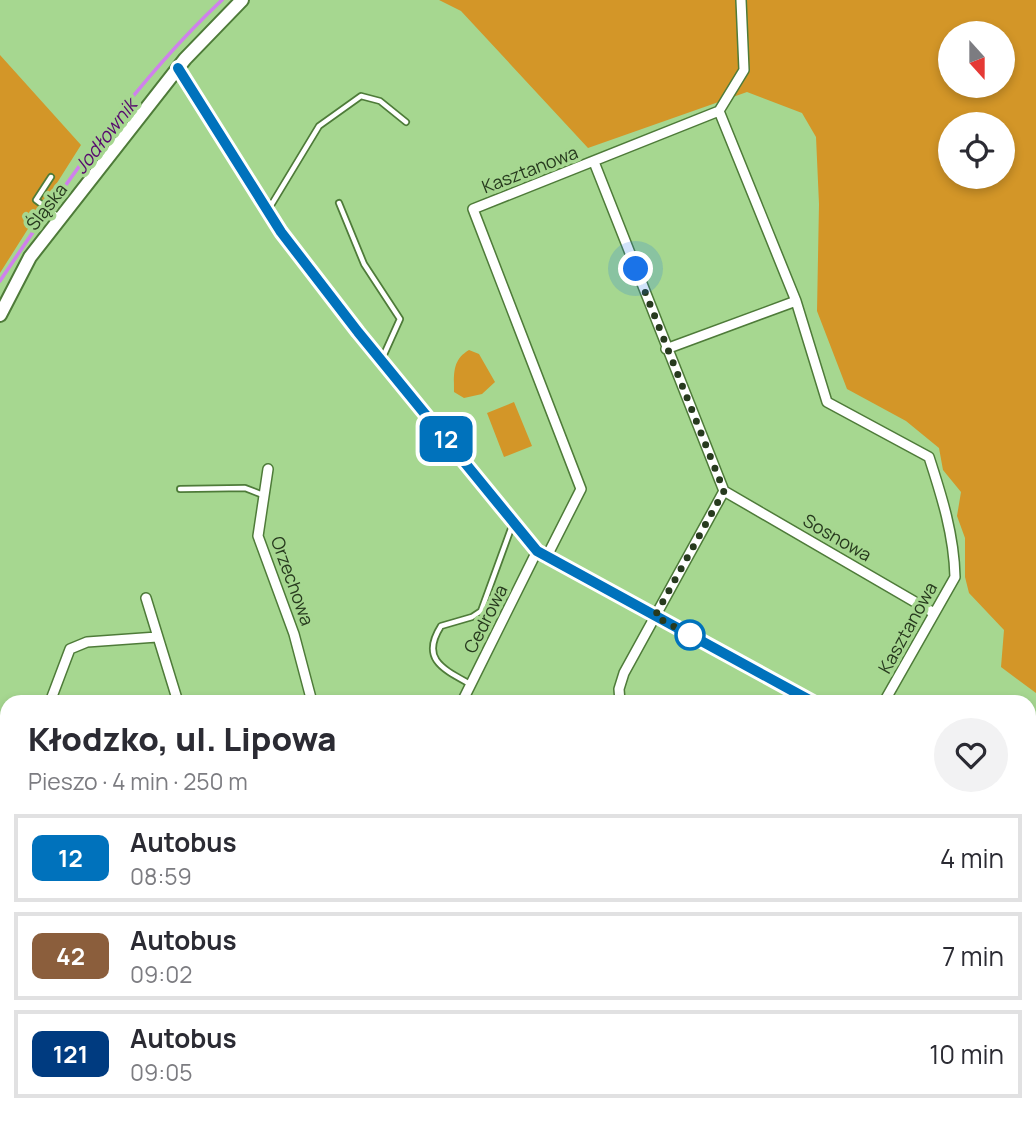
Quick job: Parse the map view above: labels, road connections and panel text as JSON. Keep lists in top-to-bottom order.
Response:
{
  "streets": {
    "street": [
      "Kasztanowa",
      "Śląska",
      "Sosnowa",
      "Orzechowa",
      "Cedrowa"
    ]
  },
  "crossings": [
    ["Kasztanowa", "Sosnowa"]
  ],
  "water": ["Jodłownik"],
  "lines": ["bus line 12"],
  "north": "bottom",
  "page": {
    "on_map": "12",
    "heading": ["Kłodzko, ul. Lipowa", "Pieszo · 4 min · 250 m"],
    "list": [
      {
        "mark": "12",
        "name": "Autobus",
        "note": "08:59",
        "value": "4 min"
      },
      {
        "mark": "42",
        "name": "Autobus",
        "note": "09:02",
        "value": "7 min"
      },
      {
        "mark": "121",
        "name": "Autobus",
        "note": "09:05",
        "value": "10 min"
      }
    ]
  }
}
